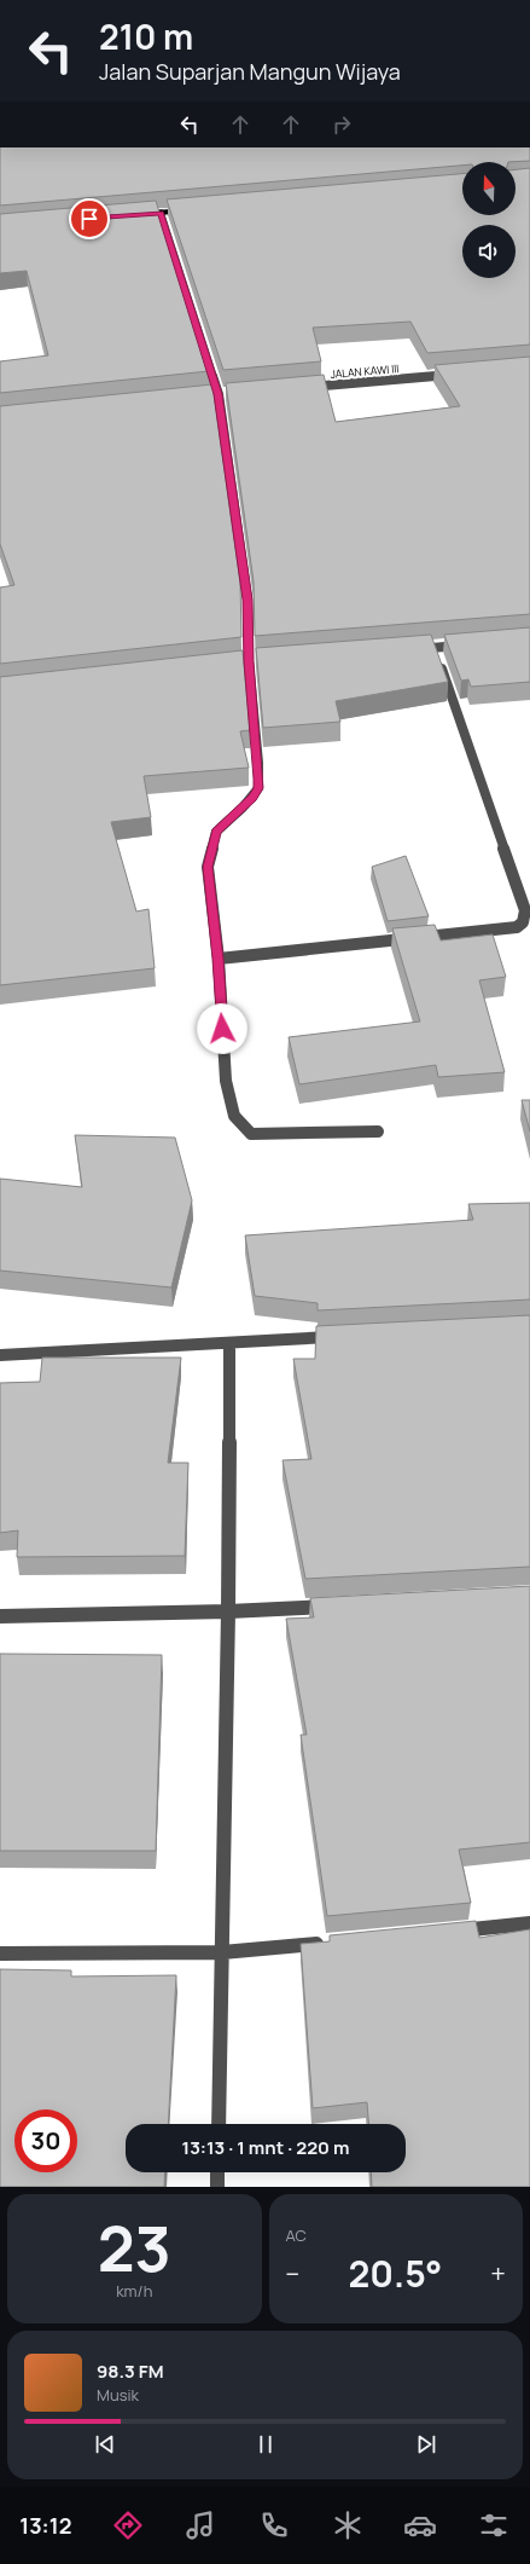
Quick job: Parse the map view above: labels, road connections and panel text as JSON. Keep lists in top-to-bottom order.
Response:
{
  "streets": {
    "street": ["JALAN KAWI III"]
  },
  "north": "top",
  "page": {
    "turn": ["210 m", "Jalan Suparjan Mangun Wijaya"],
    "limit": "30",
    "trip": "13:13 · 1 mnt · 220 m",
    "tile": [
      ["23", "km/h"],
      "AC"
    ],
    "heat": ["−", "20.5°", "+"],
    "song": ["98.3 FM", "Musik"],
    "tabs": "13:12"
  }
}
